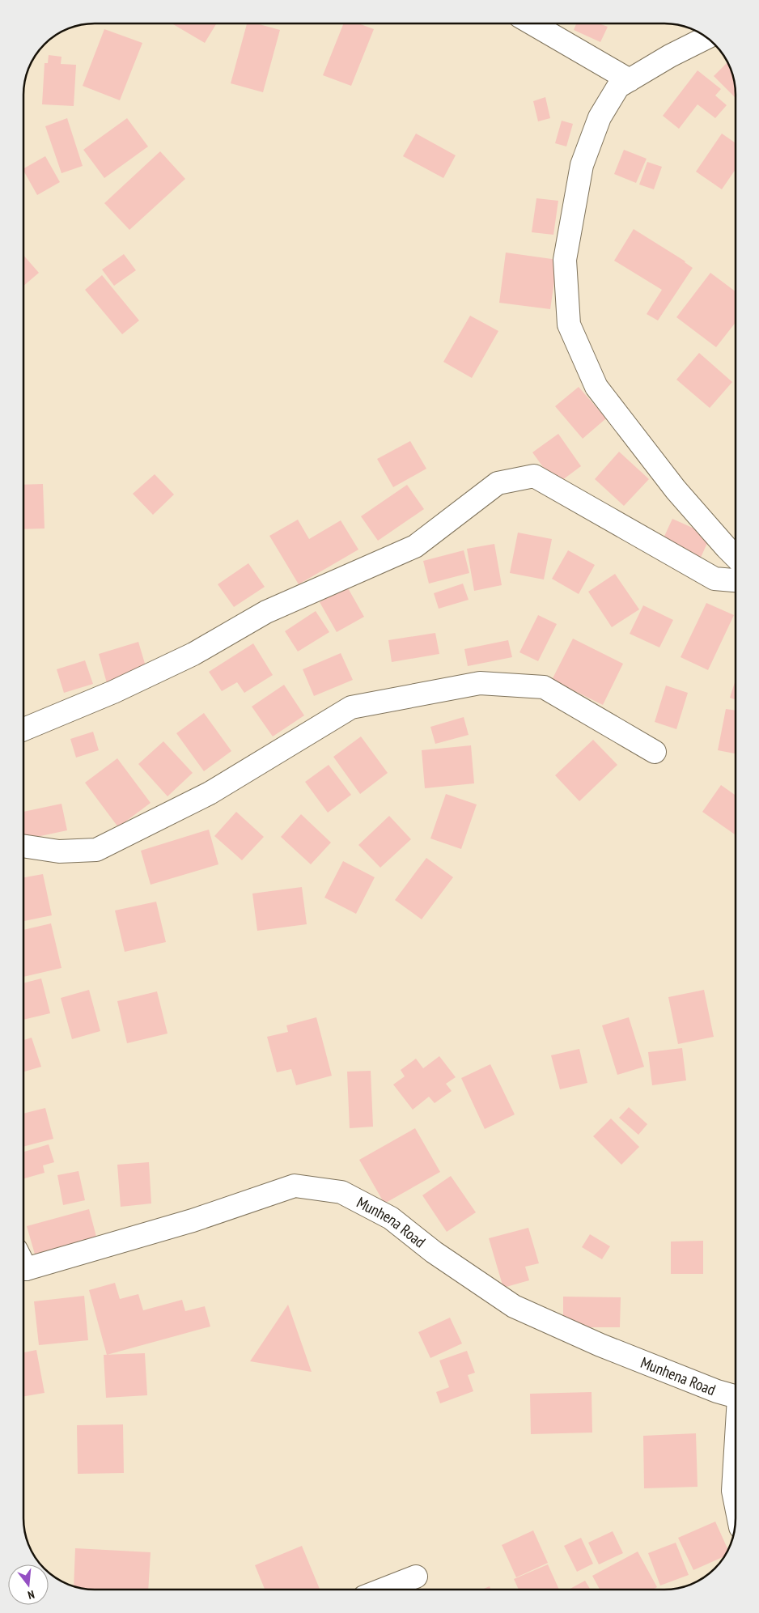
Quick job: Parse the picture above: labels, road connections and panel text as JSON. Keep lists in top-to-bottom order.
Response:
{
  "streets": {
    "street": ["Munhena Road"]
  },
  "north": "bottom"
}
